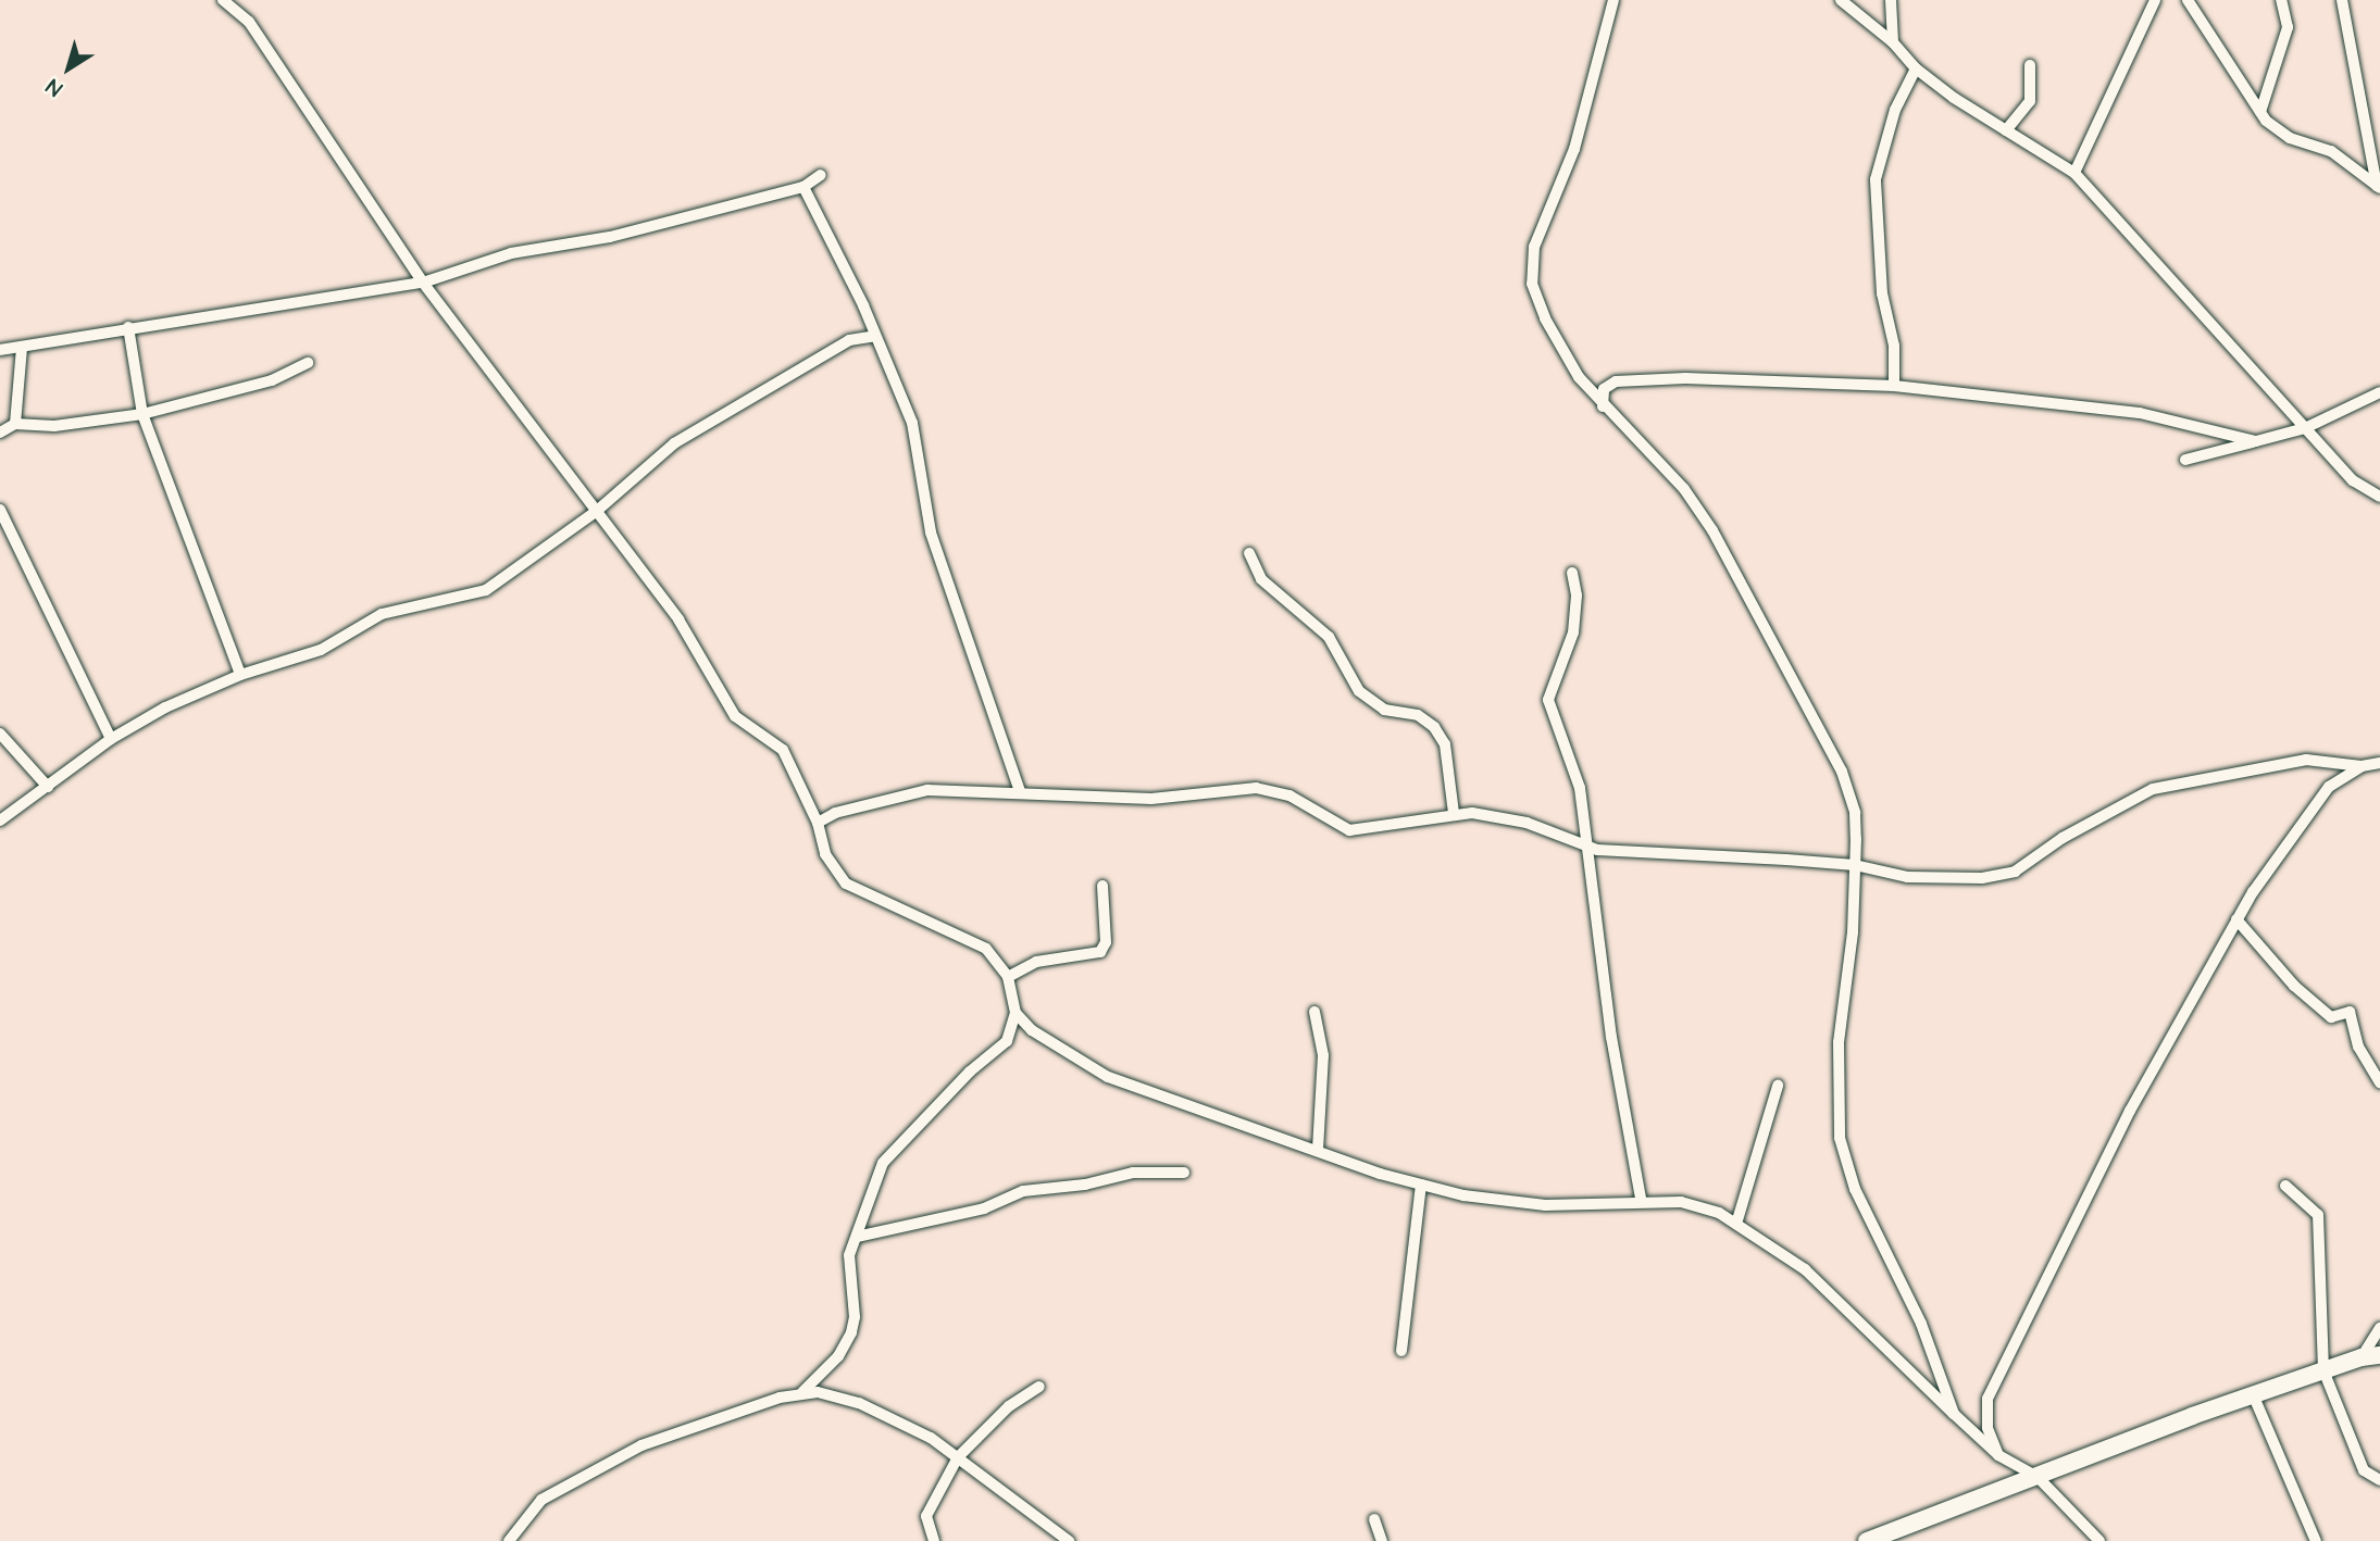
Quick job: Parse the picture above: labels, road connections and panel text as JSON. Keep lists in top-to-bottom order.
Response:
{
  "north": "bottom left"
}
